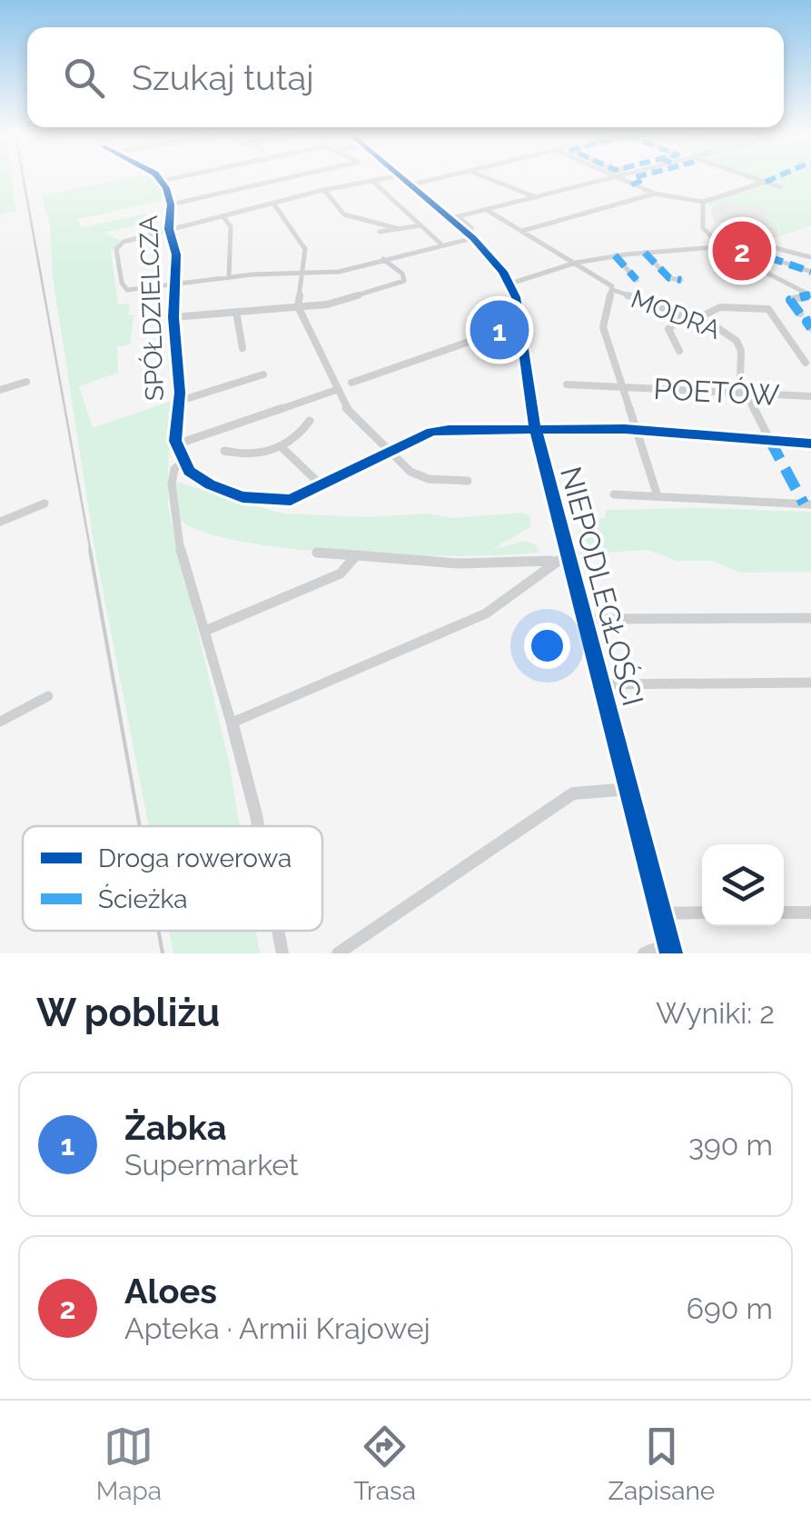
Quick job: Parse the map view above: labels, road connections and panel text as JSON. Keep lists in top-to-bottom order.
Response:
{
  "streets": {
    "street": [
      "SPÓŁDZIELCZA",
      "MODRA",
      "POETÓW",
      "NIEPODLEGŁOŚCI"
    ]
  },
  "crossings": [
    ["MODRA", "POETÓW"]
  ],
  "legend": ["Droga rowerowa", "Ścieżka"],
  "page": {
    "search": "Szukaj tutaj",
    "pins": ["2", "1"],
    "heading": ["W pobliżu", "Wyniki: 2"],
    "list": [
      {
        "mark": "1",
        "name": "Żabka",
        "note": "Supermarket",
        "value": "390 m"
      },
      {
        "mark": "2",
        "name": "Aloes",
        "note": "Apteka · Armii Krajowej",
        "value": "690 m"
      }
    ],
    "nav": ["Mapa", "Trasa", "Zapisane"]
  }
}
